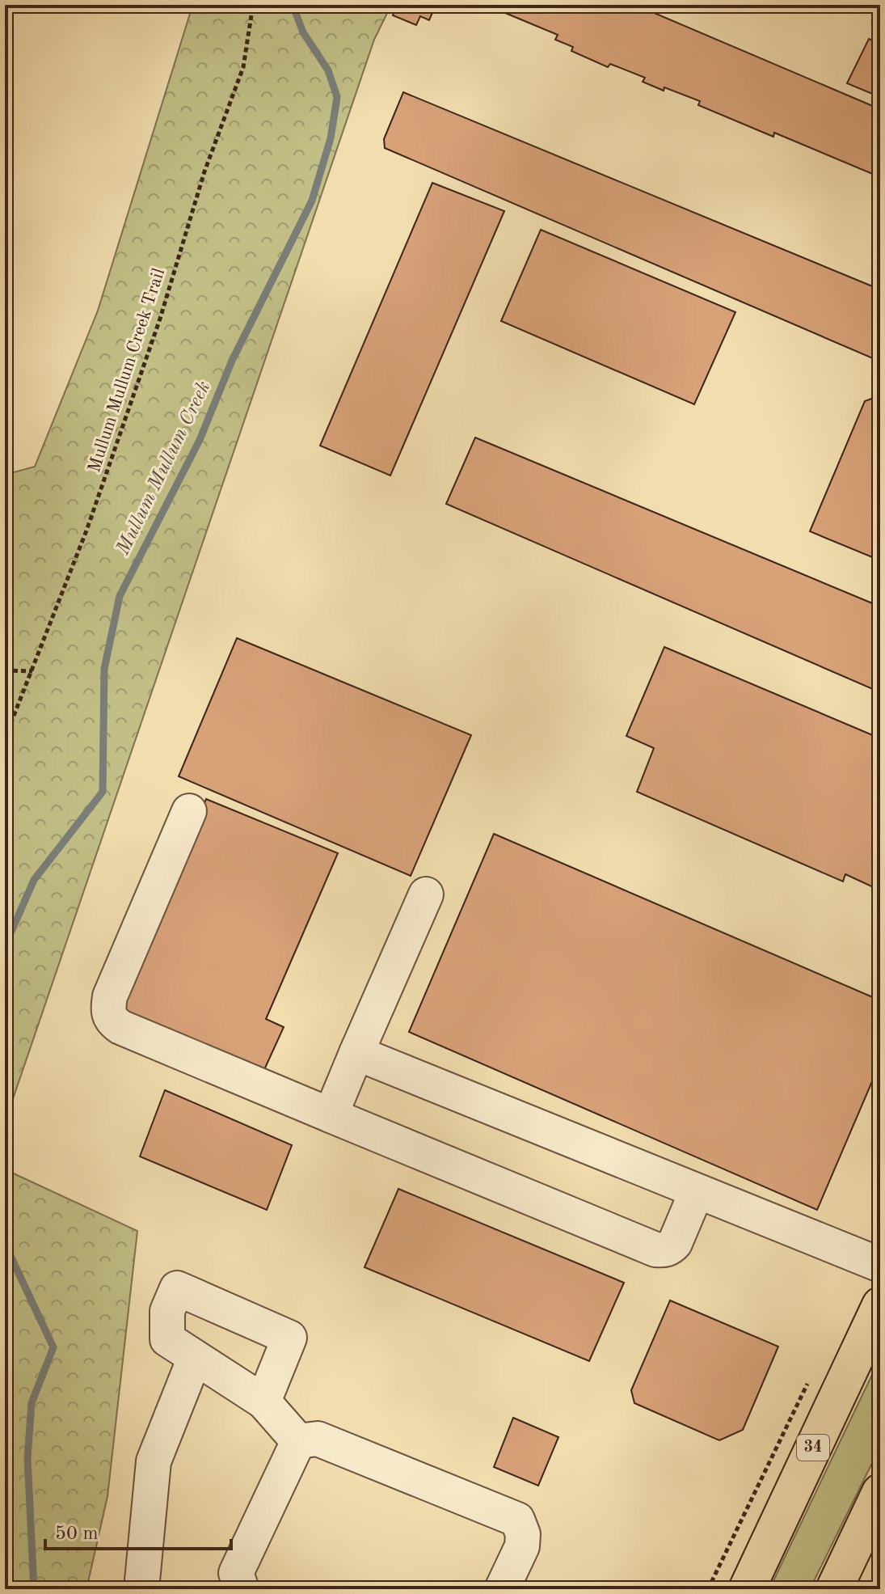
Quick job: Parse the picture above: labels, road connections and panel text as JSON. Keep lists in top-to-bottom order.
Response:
{
  "streets": {
    "highway": ["34"],
    "path": ["Mullum Mullum Creek Trail"]
  },
  "water": ["Mullum Mullum Creek"],
  "scale_bar": "50 m"
}
